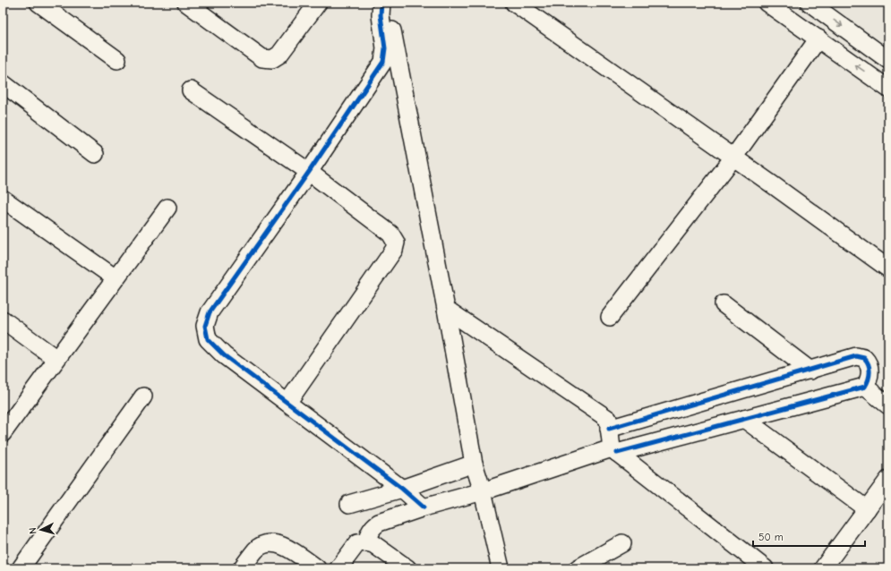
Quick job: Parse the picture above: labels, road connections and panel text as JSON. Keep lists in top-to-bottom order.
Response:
{
  "scale_bar": "50 m",
  "north": "left"
}
